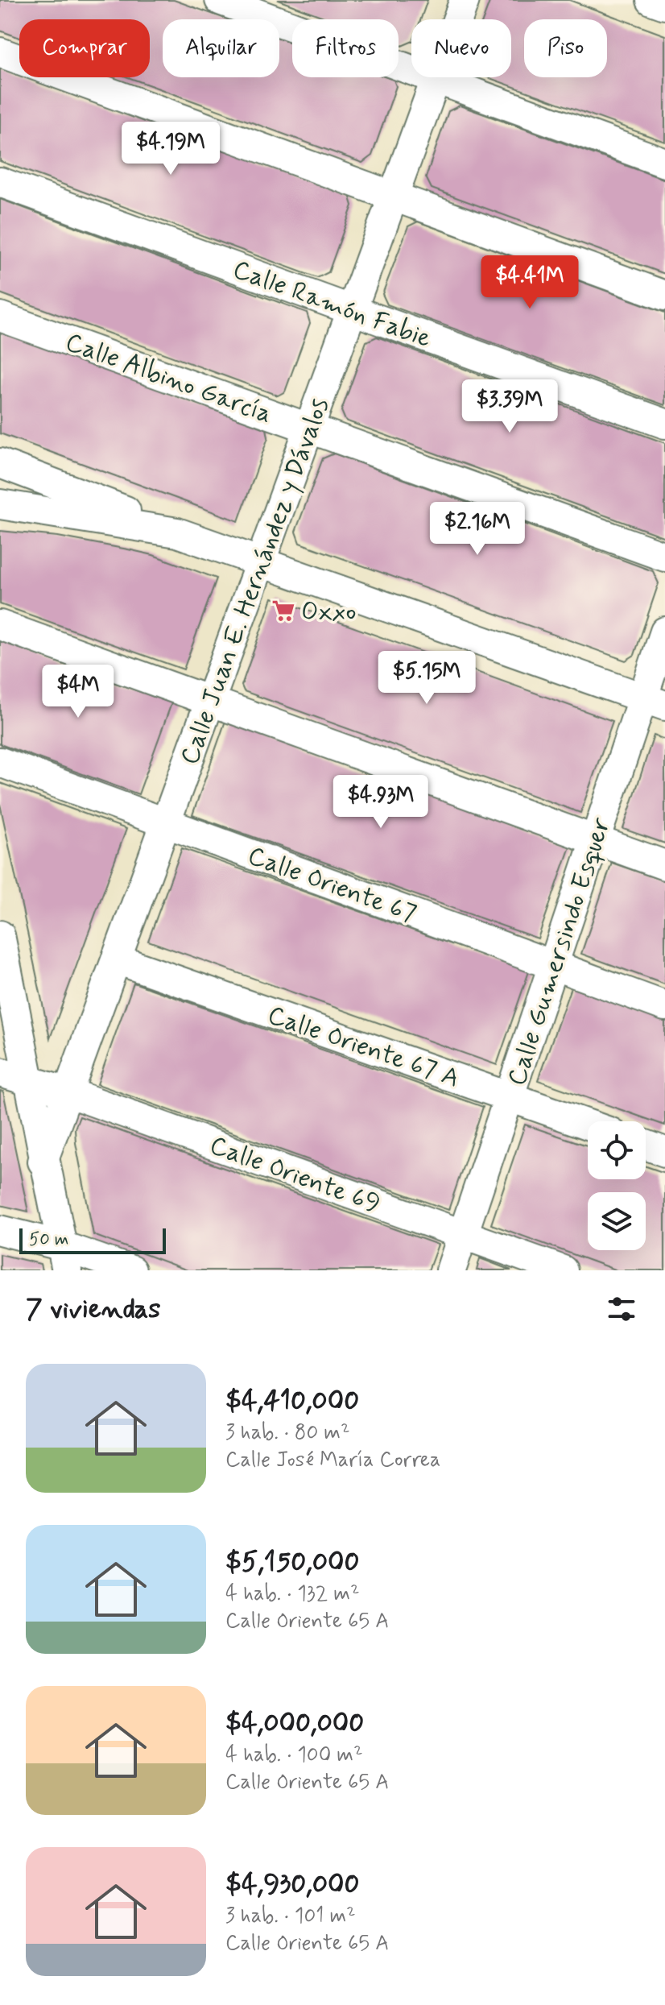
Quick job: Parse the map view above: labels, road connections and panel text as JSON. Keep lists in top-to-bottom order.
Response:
{
  "streets": {
    "street": [
      "Calle Ramón Fabie",
      "Calle Albino García",
      "Calle Juan E. Hernández y Dávalos",
      "Calle Oriente 67",
      "Calle Gumersindo Esquer",
      "Calle Oriente 67 A",
      "Calle Oriente 69"
    ]
  },
  "crossings": [
    ["Calle Ramón Fabie", "Calle Juan E. Hernández y Dávalos"],
    ["Calle Albino García", "Calle Juan E. Hernández y Dávalos"],
    ["Calle Juan E. Hernández y Dávalos", "Calle Oriente 67"],
    ["Calle Juan E. Hernández y Dávalos", "Calle Oriente 67 A"],
    ["Calle Juan E. Hernández y Dávalos", "Calle Oriente 69"],
    ["Calle Oriente 67", "Calle Gumersindo Esquer"],
    ["Calle Gumersindo Esquer", "Calle Oriente 67 A"],
    ["Calle Gumersindo Esquer", "Calle Oriente 69"]
  ],
  "places": {
    "supermarket": ["Oxxo"]
  },
  "scale_bar": "50 m",
  "page": {
    "chip": [
      "Comprar",
      "Alquilar",
      "Filtros",
      "Nuevo",
      "Piso"
    ],
    "price": [
      "$4.19M",
      "$4.41M",
      "$3.39M",
      "$2.16M",
      "$5.15M",
      "$4M",
      "$4.93M"
    ],
    "scale": "50 m",
    "heading": "7 viviendas",
    "list": [
      {
        "name": "$4,410,000",
        "note": "3 hab. · 80 m² · Calle José María Correa"
      },
      {
        "name": "$5,150,000",
        "note": "4 hab. · 132 m² · Calle Oriente 65 A"
      },
      {
        "name": "$4,000,000",
        "note": "4 hab. · 100 m² · Calle Oriente 65 A"
      },
      {
        "name": "$4,930,000",
        "note": "3 hab. · 101 m² · Calle Oriente 65 A"
      }
    ]
  }
}
